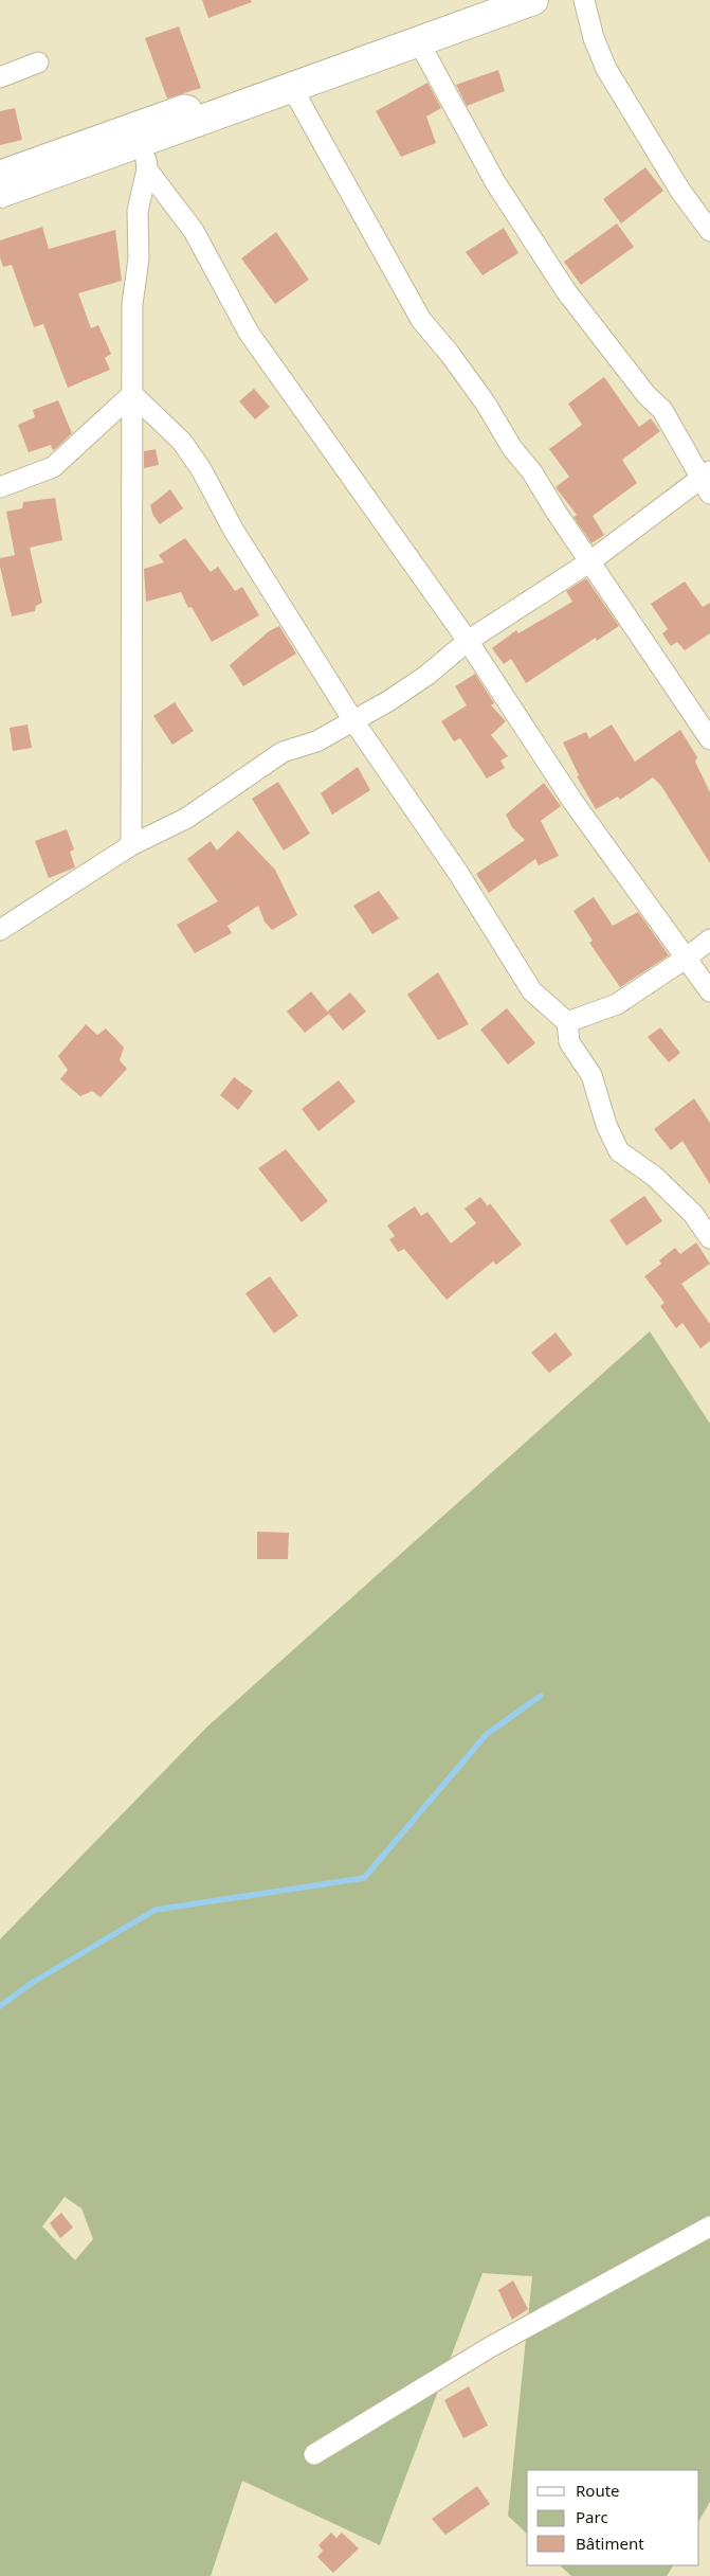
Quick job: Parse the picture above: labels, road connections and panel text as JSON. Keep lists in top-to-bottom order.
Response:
{
  "legend": ["Route", "Parc", "Bâtiment"]
}
